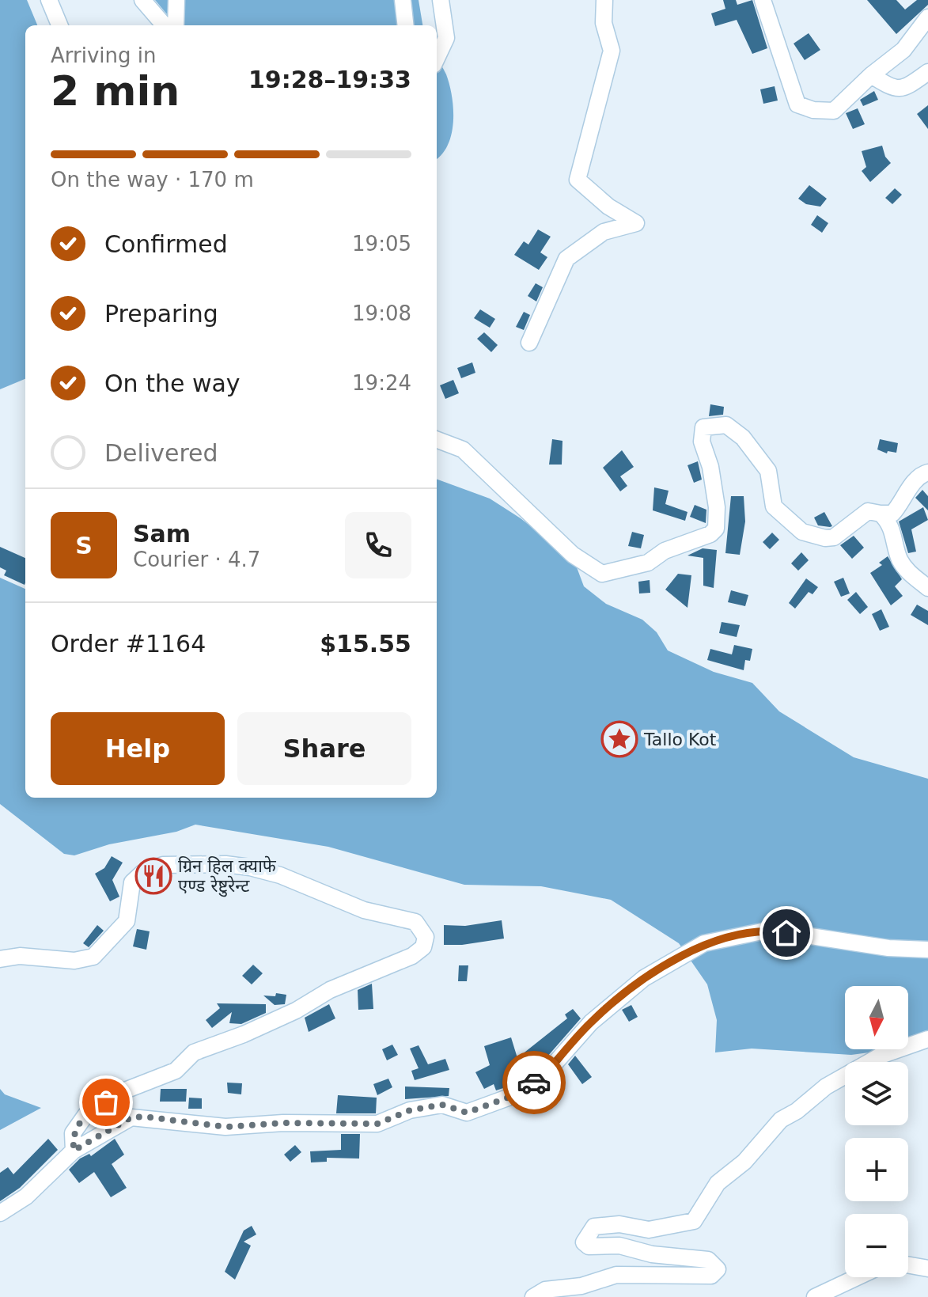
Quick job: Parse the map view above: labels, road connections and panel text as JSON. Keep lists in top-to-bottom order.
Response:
{
  "places": {
    "place": ["Tallo Kot"],
    "restaurant": ["ग्रिन हिल क्याफे एण्ड रेष्टुरेन्ट"]
  },
  "north": "bottom",
  "page": {
    "heading": ["2 min", "Arriving in", "19:28–19:33"],
    "panel": [
      "Sam",
      "Courier · 4.7",
      "Order #1164",
      "$15.55"
    ],
    "bar": "On the way · 170 m",
    "list": [
      ["Confirmed", "19:05"],
      ["Preparing", "19:08"],
      ["On the way", "19:24"],
      "Delivered"
    ],
    "round": "S",
    "buttons": ["Help", "Share"],
    "map_buttons": ["+", "−"]
  }
}
